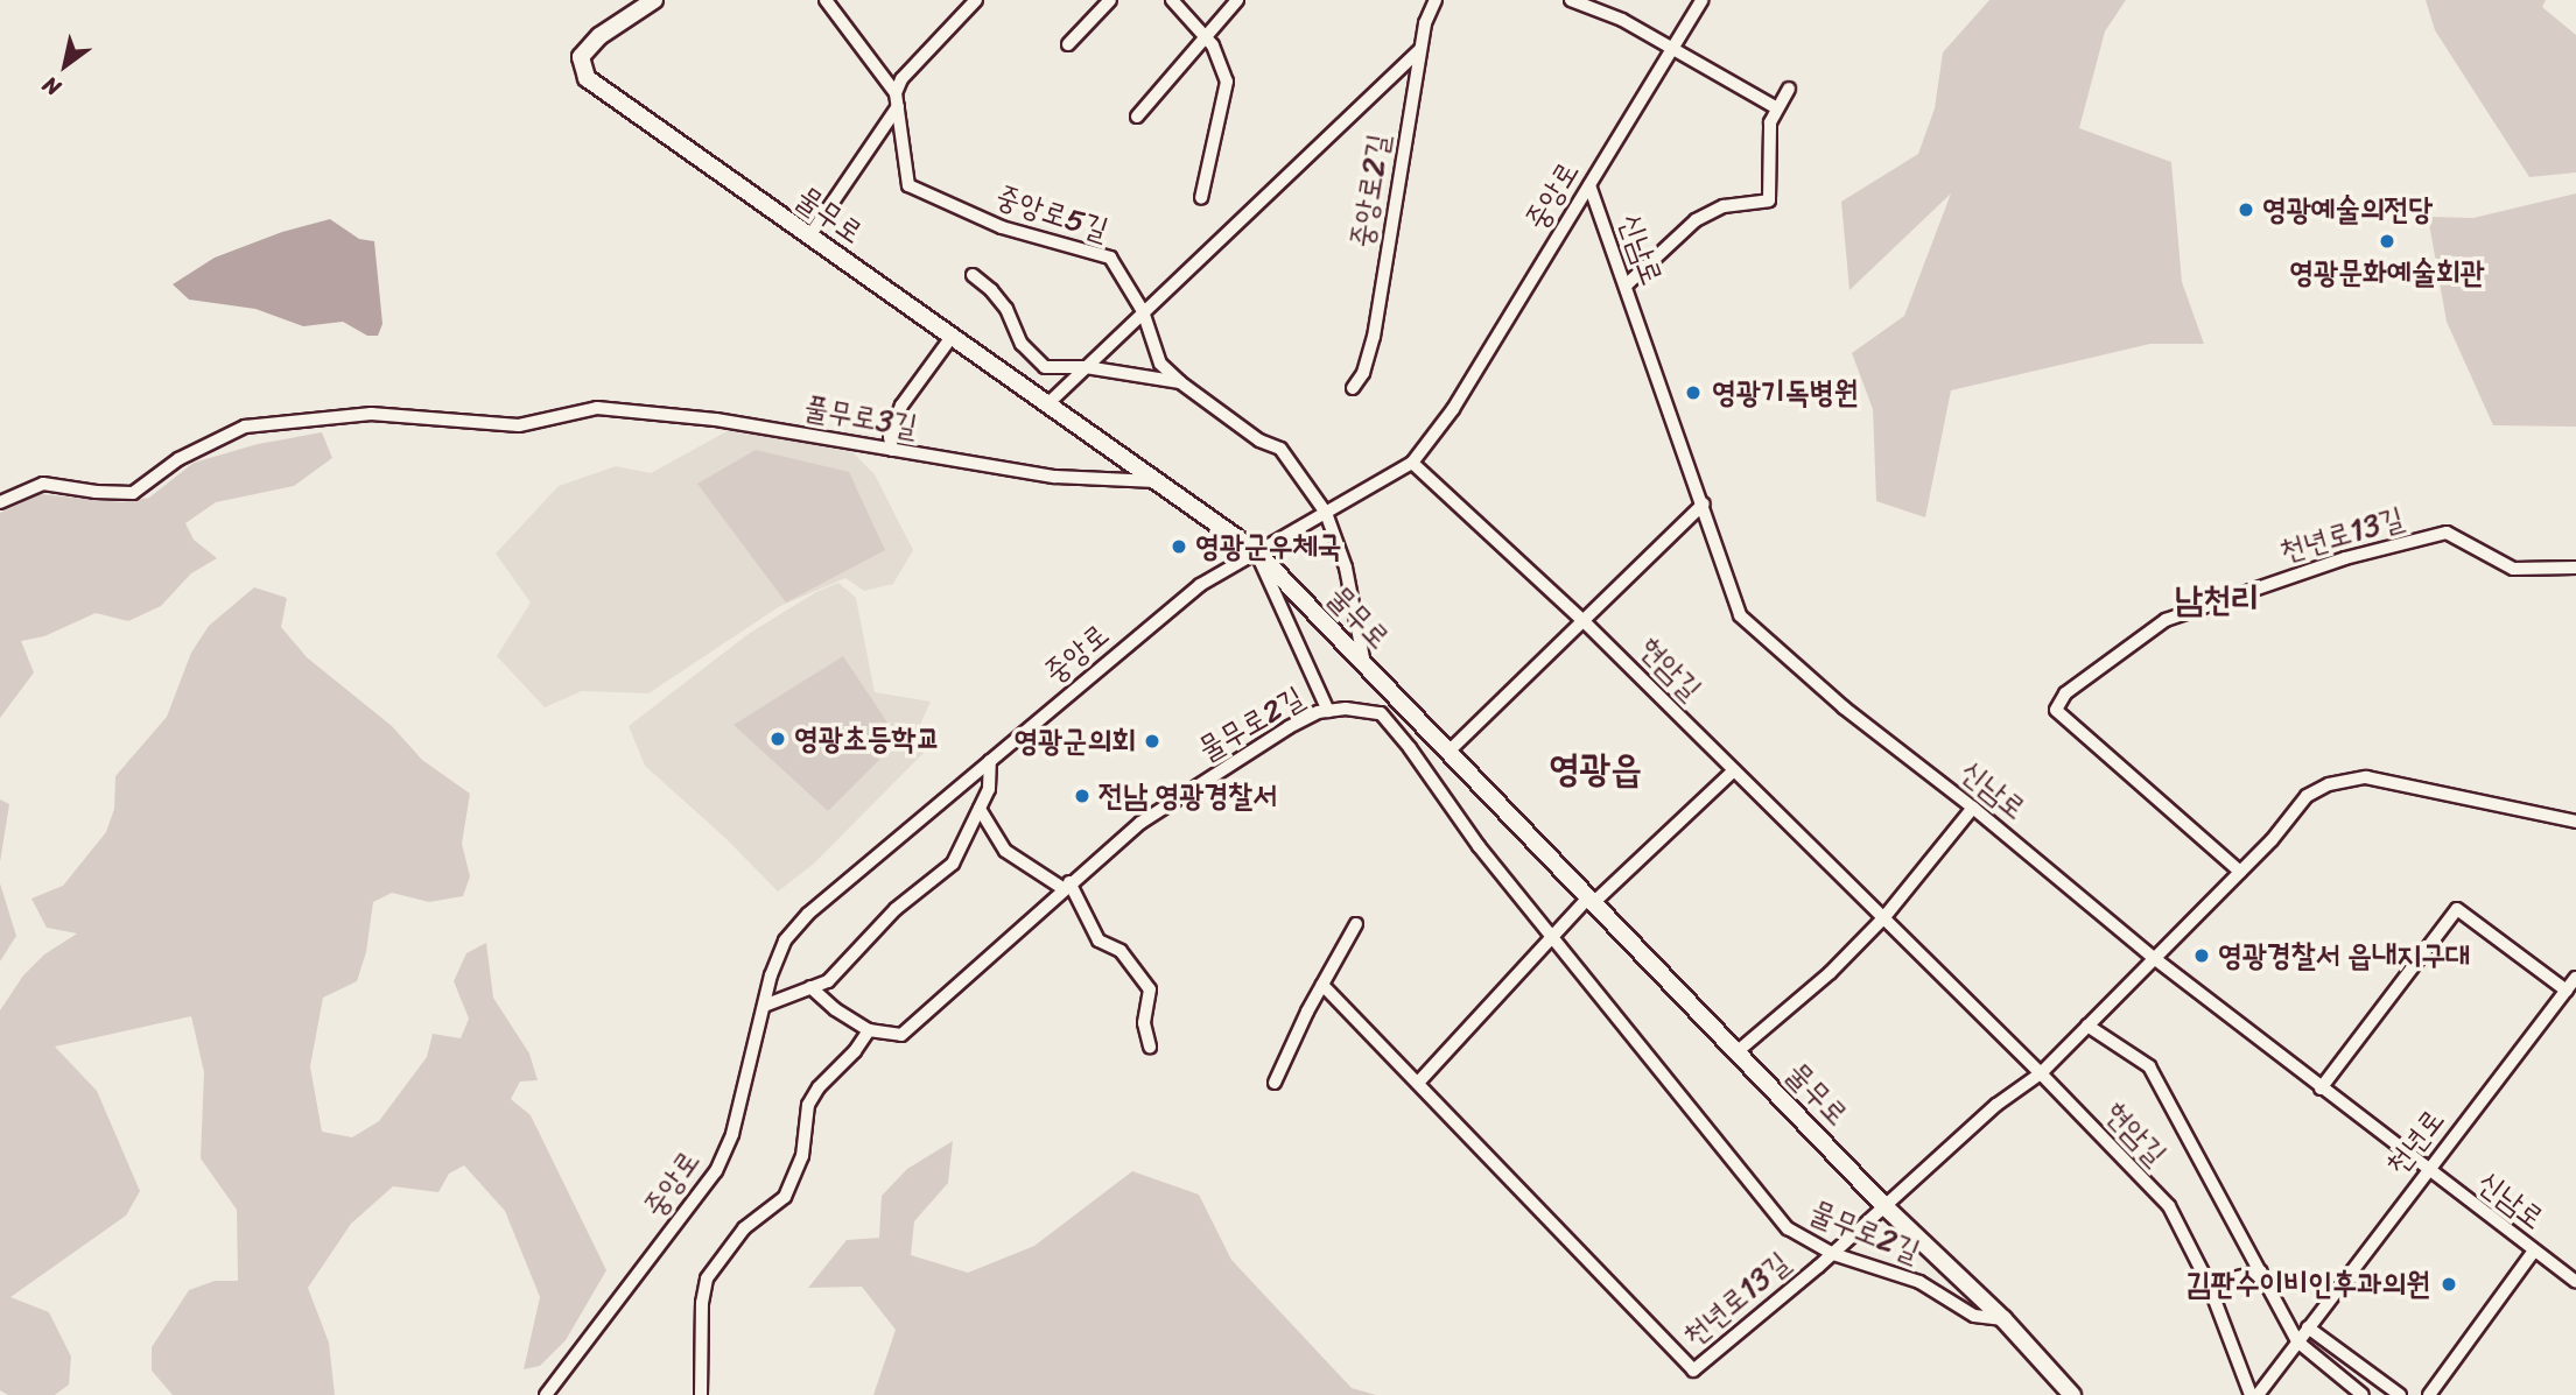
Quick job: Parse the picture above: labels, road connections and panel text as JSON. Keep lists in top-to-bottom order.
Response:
{
  "streets": {
    "main road": ["물무로"],
    "street": [
      "중앙로2길",
      "중앙로",
      "중앙로5길",
      "신남로",
      "풀무로3길",
      "천년로13길",
      "현암길",
      "물무로2길",
      "천년로"
    ]
  },
  "crossings": [
    ["중앙로", "중앙로5길"],
    ["중앙로", "물무로"],
    ["중앙로", "신남로"],
    ["중앙로", "현암길"],
    ["중앙로5길", "물무로"],
    ["물무로", "풀무로3길"],
    ["물무로", "천년로13길"],
    ["물무로", "물무로2길"],
    ["신남로", "천년로13길"],
    ["신남로", "천년로"],
    ["천년로13길", "현암길"],
    ["천년로13길", "물무로2길"]
  ],
  "districts": ["남천리", "영광읍"],
  "places": [
    "영광예술의전당",
    "영광문화예술회관",
    "영광기독병원",
    "영광군우체국",
    "영광초등학교",
    "영광군의회",
    "전남 영광경찰서",
    "영광경찰서 읍내지구대",
    "김판수이비인후과의원"
  ],
  "north": "bottom left"
}
